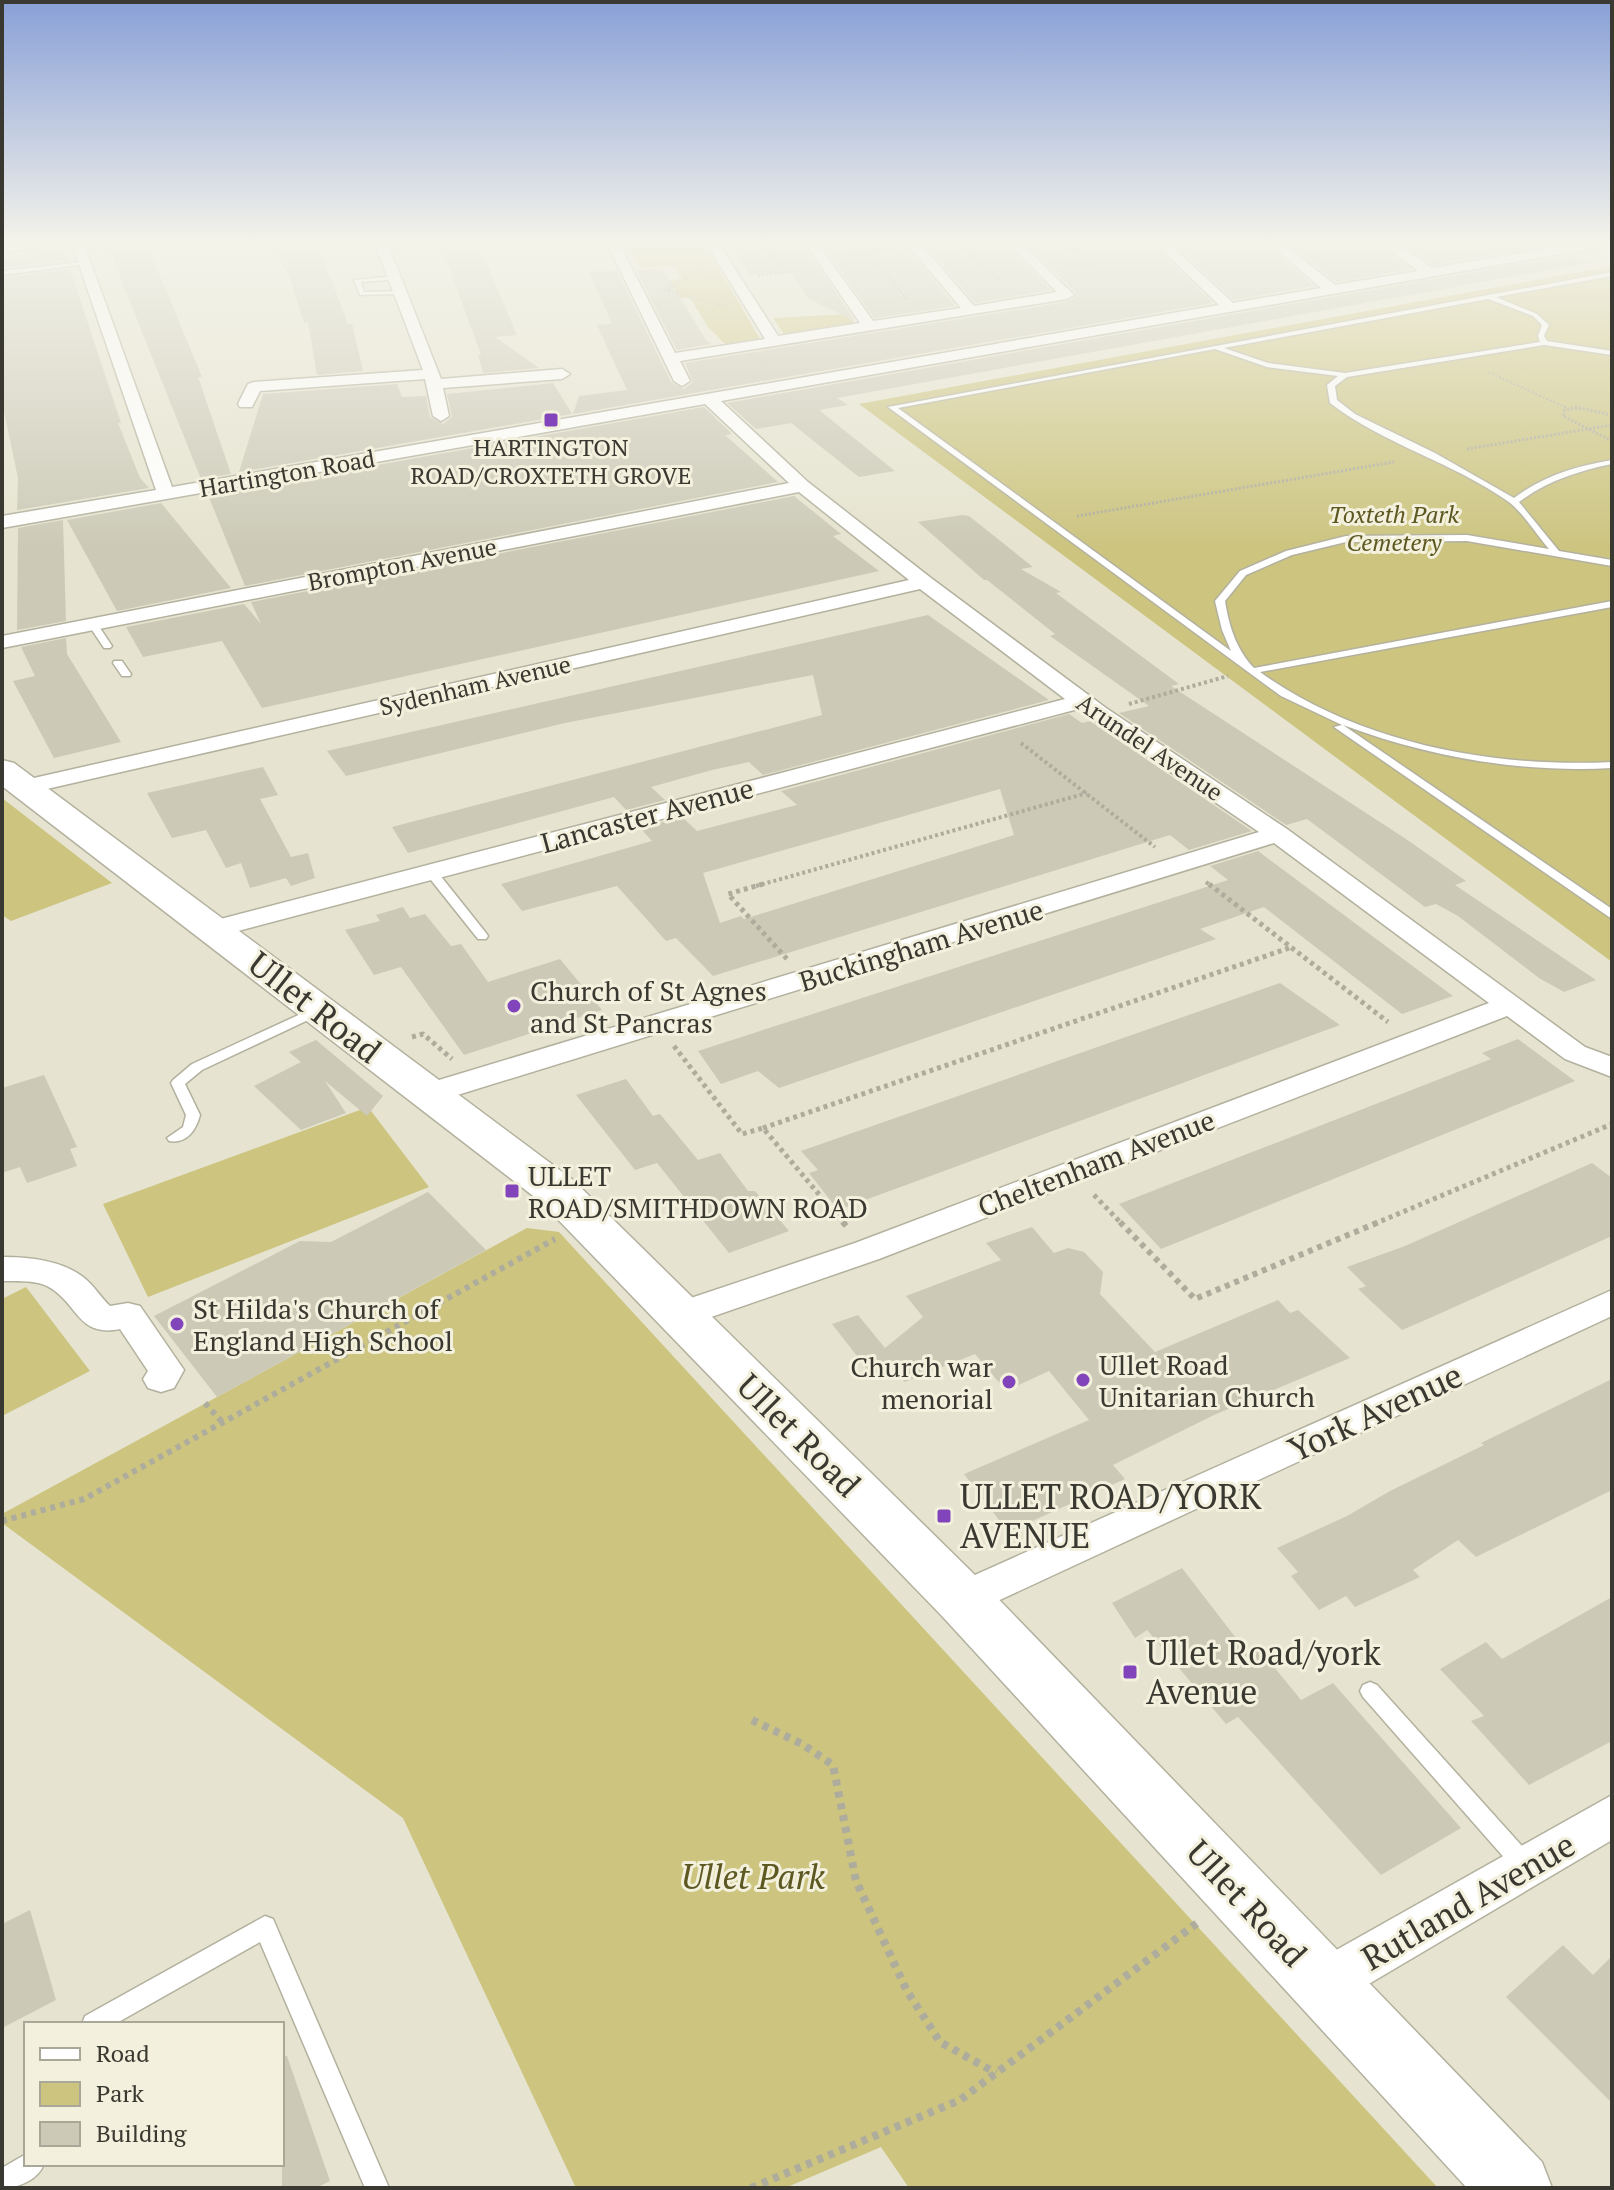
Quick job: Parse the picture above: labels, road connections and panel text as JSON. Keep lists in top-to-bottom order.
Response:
{
  "streets": {
    "main road": ["Ullet Road"],
    "street": [
      "Hartington Road",
      "Brompton Avenue",
      "Sydenham Avenue",
      "Arundel Avenue",
      "Lancaster Avenue",
      "Buckingham Avenue",
      "Cheltenham Avenue",
      "York Avenue",
      "Rutland Avenue"
    ]
  },
  "crossings": [
    ["Hartington Road", "Arundel Avenue"],
    ["Brompton Avenue", "Arundel Avenue"],
    ["Sydenham Avenue", "Arundel Avenue"],
    ["Sydenham Avenue", "Ullet Road"],
    ["Arundel Avenue", "Lancaster Avenue"],
    ["Arundel Avenue", "Buckingham Avenue"],
    ["Arundel Avenue", "Cheltenham Avenue"],
    ["Lancaster Avenue", "Ullet Road"],
    ["Buckingham Avenue", "Ullet Road"],
    ["Ullet Road", "Cheltenham Avenue"],
    ["Ullet Road", "York Avenue"],
    ["Ullet Road", "Rutland Avenue"]
  ],
  "parks": ["Toxteth Park Cemetery", "Ullet Park"],
  "places": {
    "transit": [
      "HARTINGTON ROAD/CROXTETH GROVE",
      "ULLET ROAD/SMITHDOWN ROAD",
      "ULLET ROAD/YORK AVENUE",
      "Ullet Road/york Avenue"
    ],
    "other": [
      "Church of St Agnes and St Pancras",
      "St Hilda's Church of England High School",
      "Ullet Road Unitarian Church",
      "Church war menorial"
    ]
  },
  "legend": ["Road", "Park", "Building"]
}
